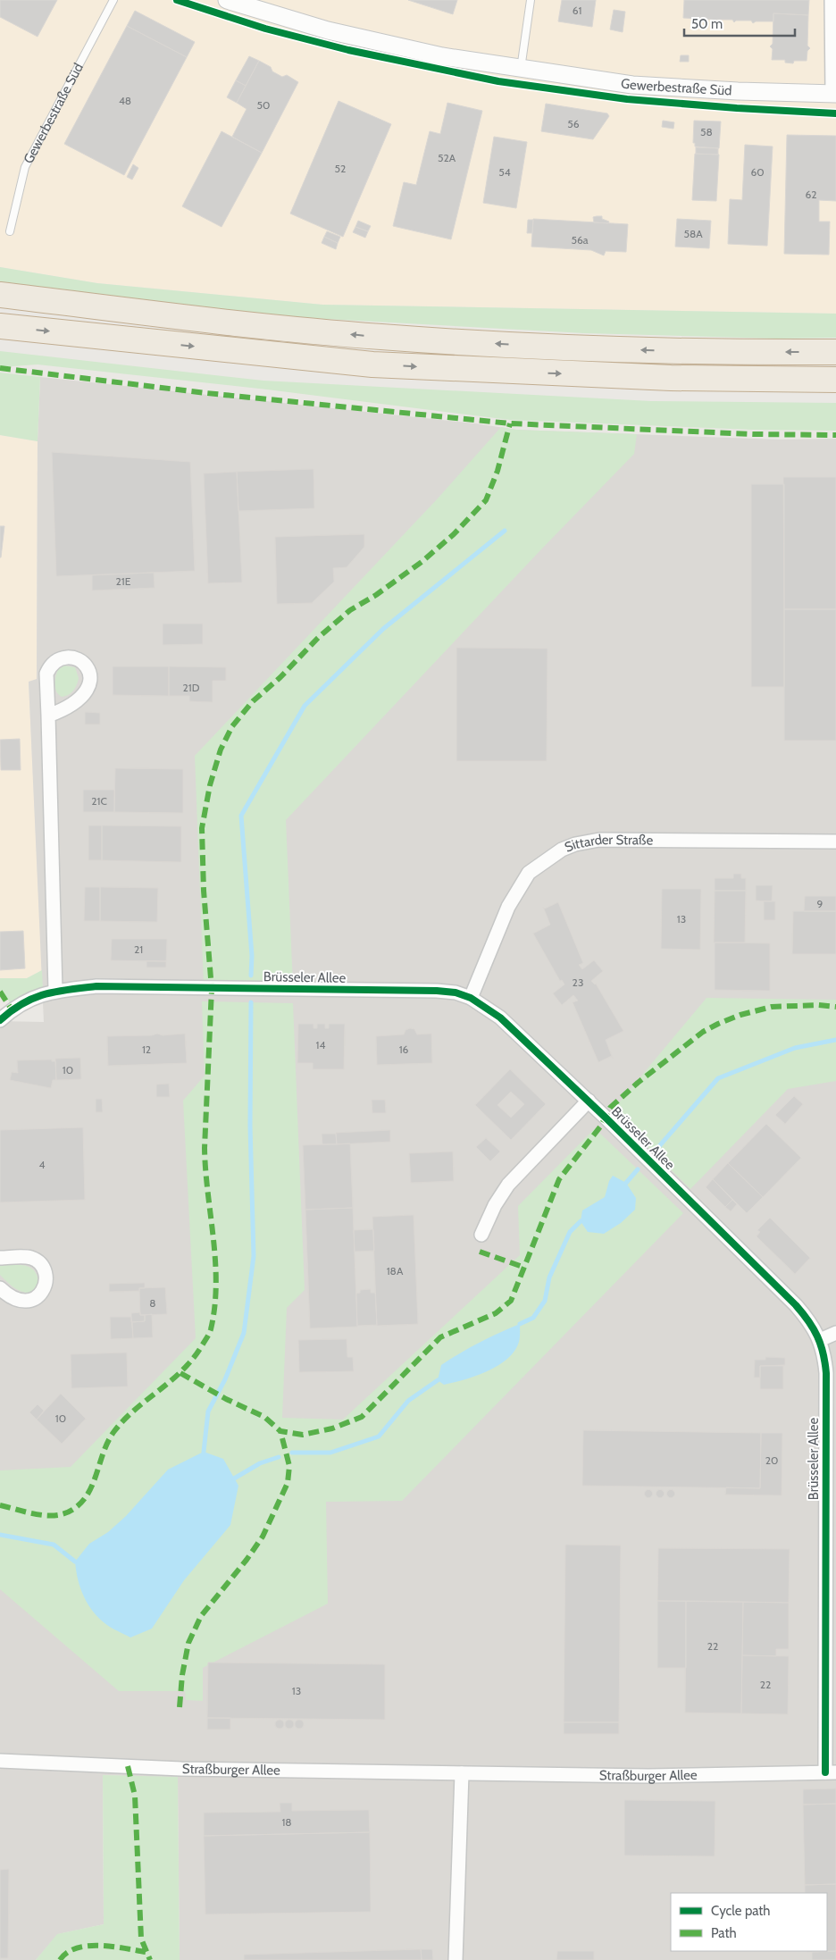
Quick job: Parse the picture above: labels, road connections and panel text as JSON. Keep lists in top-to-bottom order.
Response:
{
  "streets": {
    "street": [
      "Gewerbestraße Süd",
      "Sittarder Straße",
      "Brüsseler Allee",
      "Straßburger Allee"
    ]
  },
  "crossings": [
    ["Sittarder Straße", "Brüsseler Allee"],
    ["Brüsseler Allee", "Straßburger Allee"]
  ],
  "house_numbers": [
    "61",
    "48",
    "50",
    "56",
    "58",
    "52A",
    "52",
    "54",
    "60",
    "62",
    "58A",
    "56a",
    "21E",
    "21D",
    "21C",
    "9",
    "13",
    "21",
    "23",
    "14",
    "12",
    "16",
    "10",
    "4",
    "18A",
    "8",
    "10",
    "20",
    "22",
    "22",
    "13",
    "18"
  ],
  "legend": ["Cycle path", "Path"],
  "scale_bar": "50 m"
}
